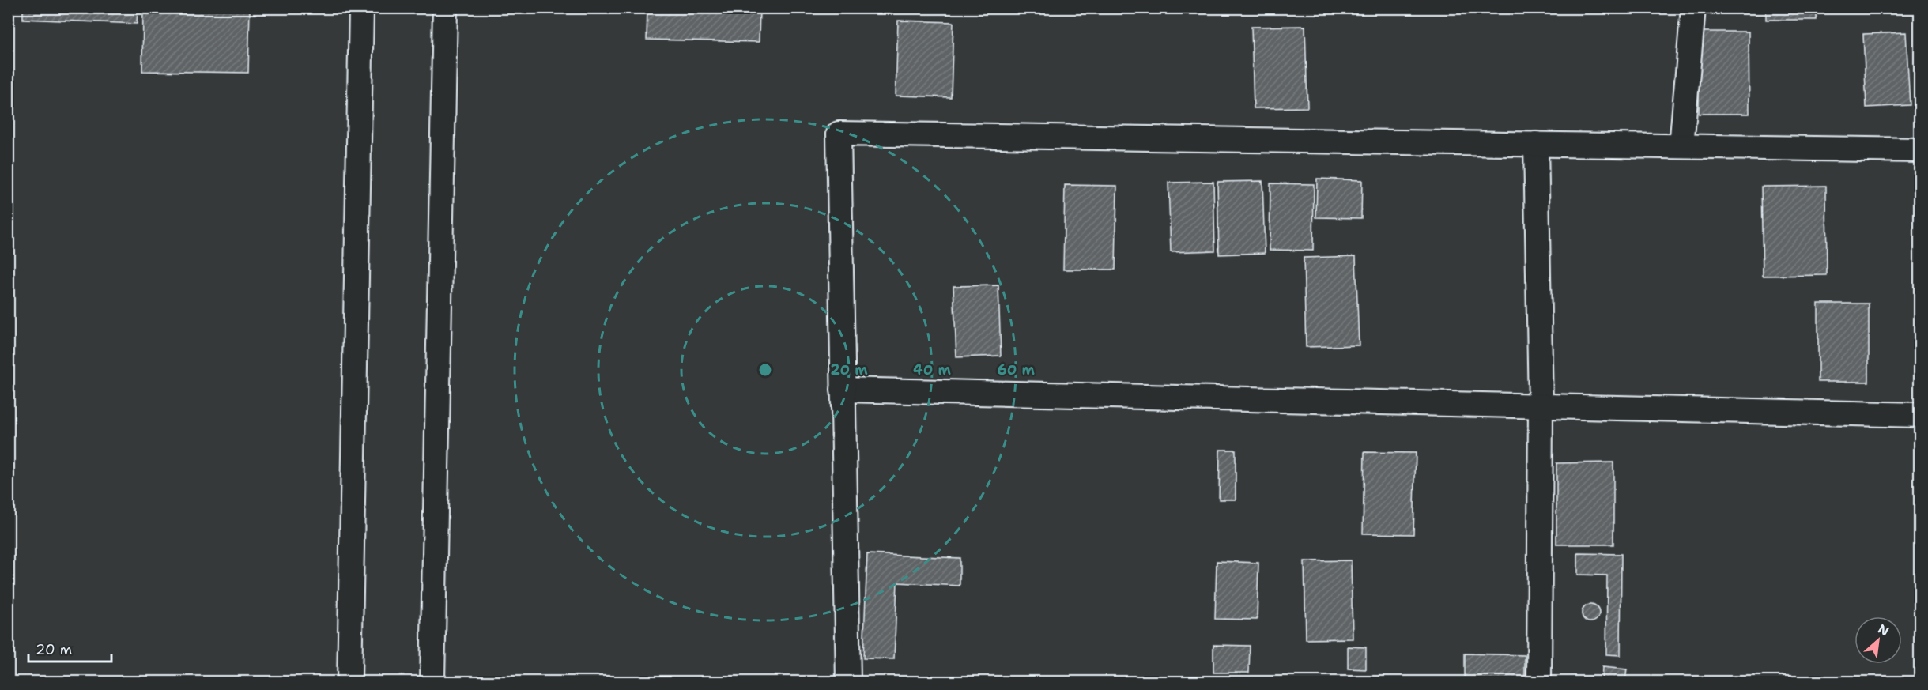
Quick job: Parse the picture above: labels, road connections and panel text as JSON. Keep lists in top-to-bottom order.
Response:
{
  "scale_bar": "20 m",
  "north": "top right",
  "rings": ["20 m", "40 m", "60 m"]
}
